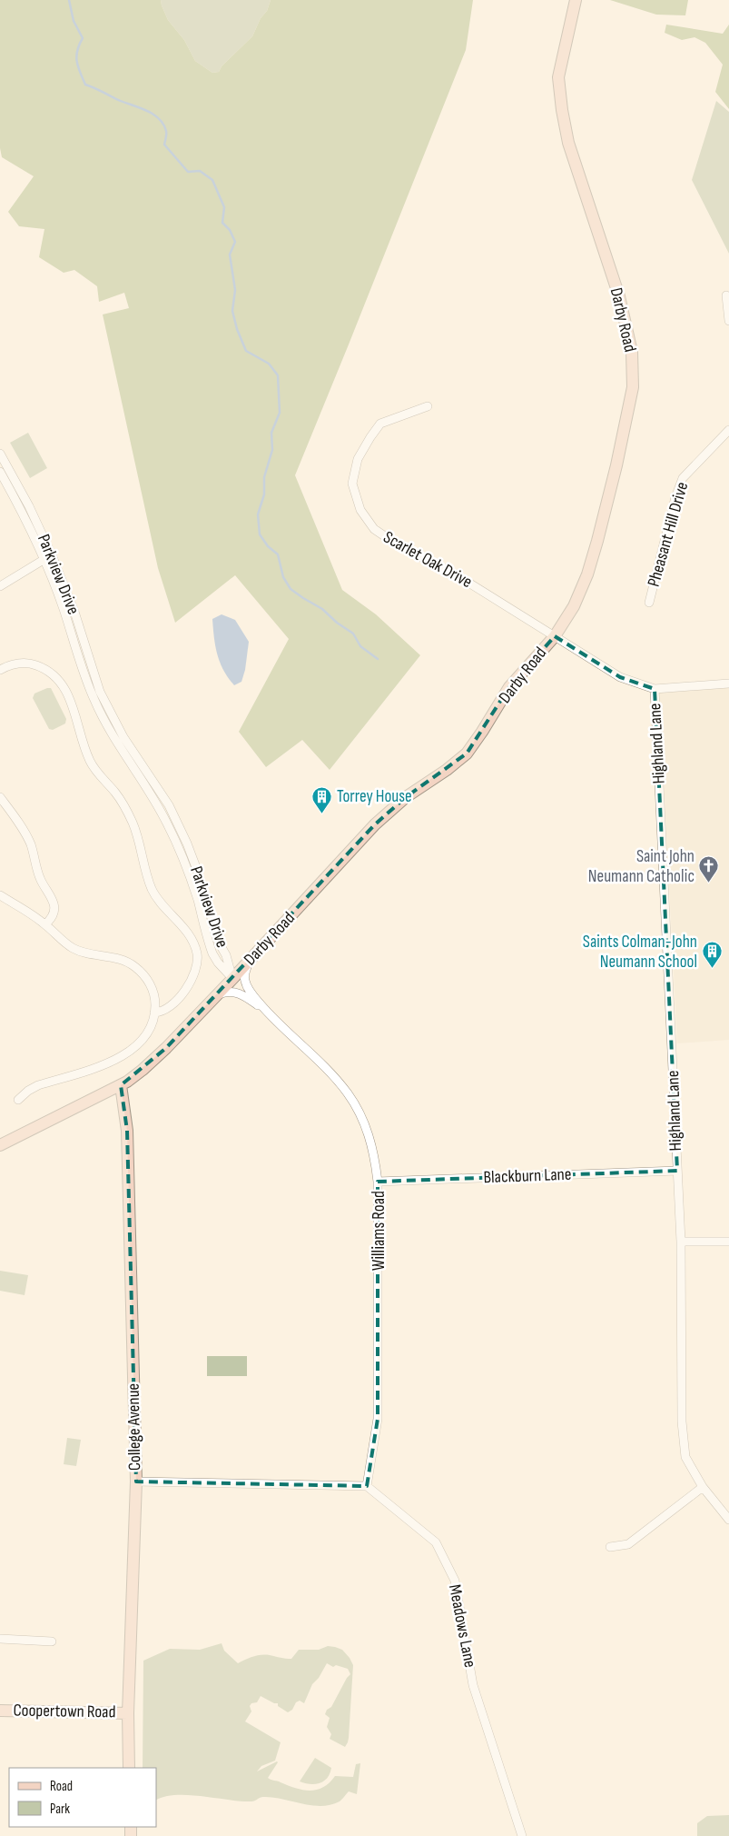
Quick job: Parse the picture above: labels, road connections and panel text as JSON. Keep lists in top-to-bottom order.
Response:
{
  "streets": {
    "main road": ["Darby Road", "College Avenue", "Coopertown Road"],
    "street": [
      "Pheasant Hill Drive",
      "Scarlet Oak Drive",
      "Parkview Drive",
      "Highland Lane",
      "Blackburn Lane",
      "Williams Road",
      "Meadows Lane"
    ]
  },
  "crossings": [
    ["Darby Road", "Scarlet Oak Drive"],
    ["Darby Road", "Parkview Drive"],
    ["Darby Road", "Williams Road"],
    ["Darby Road", "College Avenue"],
    ["Scarlet Oak Drive", "Highland Lane"],
    ["Highland Lane", "Blackburn Lane"],
    ["Blackburn Lane", "Williams Road"],
    ["Williams Road", "Meadows Lane"],
    ["College Avenue", "Coopertown Road"]
  ],
  "places": {
    "building": ["Torrey House", "Saints Colman-John Neumann School"],
    "church": ["Saint John Neumann Catholic"]
  },
  "legend": ["Road", "Park"]
}
